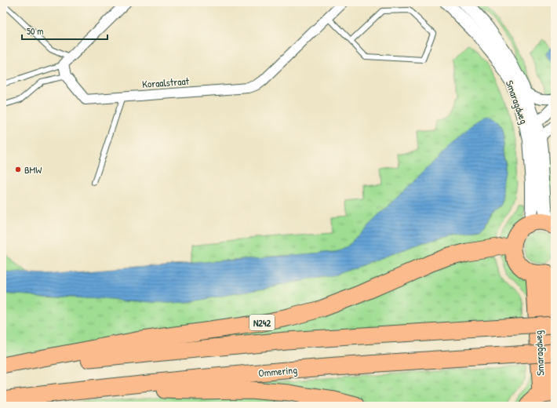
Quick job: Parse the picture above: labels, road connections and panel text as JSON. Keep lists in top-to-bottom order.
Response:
{
  "streets": {
    "highway": ["Smaragdweg", "N242", "Ommering"],
    "street": ["Koraalstraat"]
  },
  "crossings": [
    ["Smaragdweg", "Ommering"]
  ],
  "places": ["BMW"],
  "scale_bar": "50 m"
}
